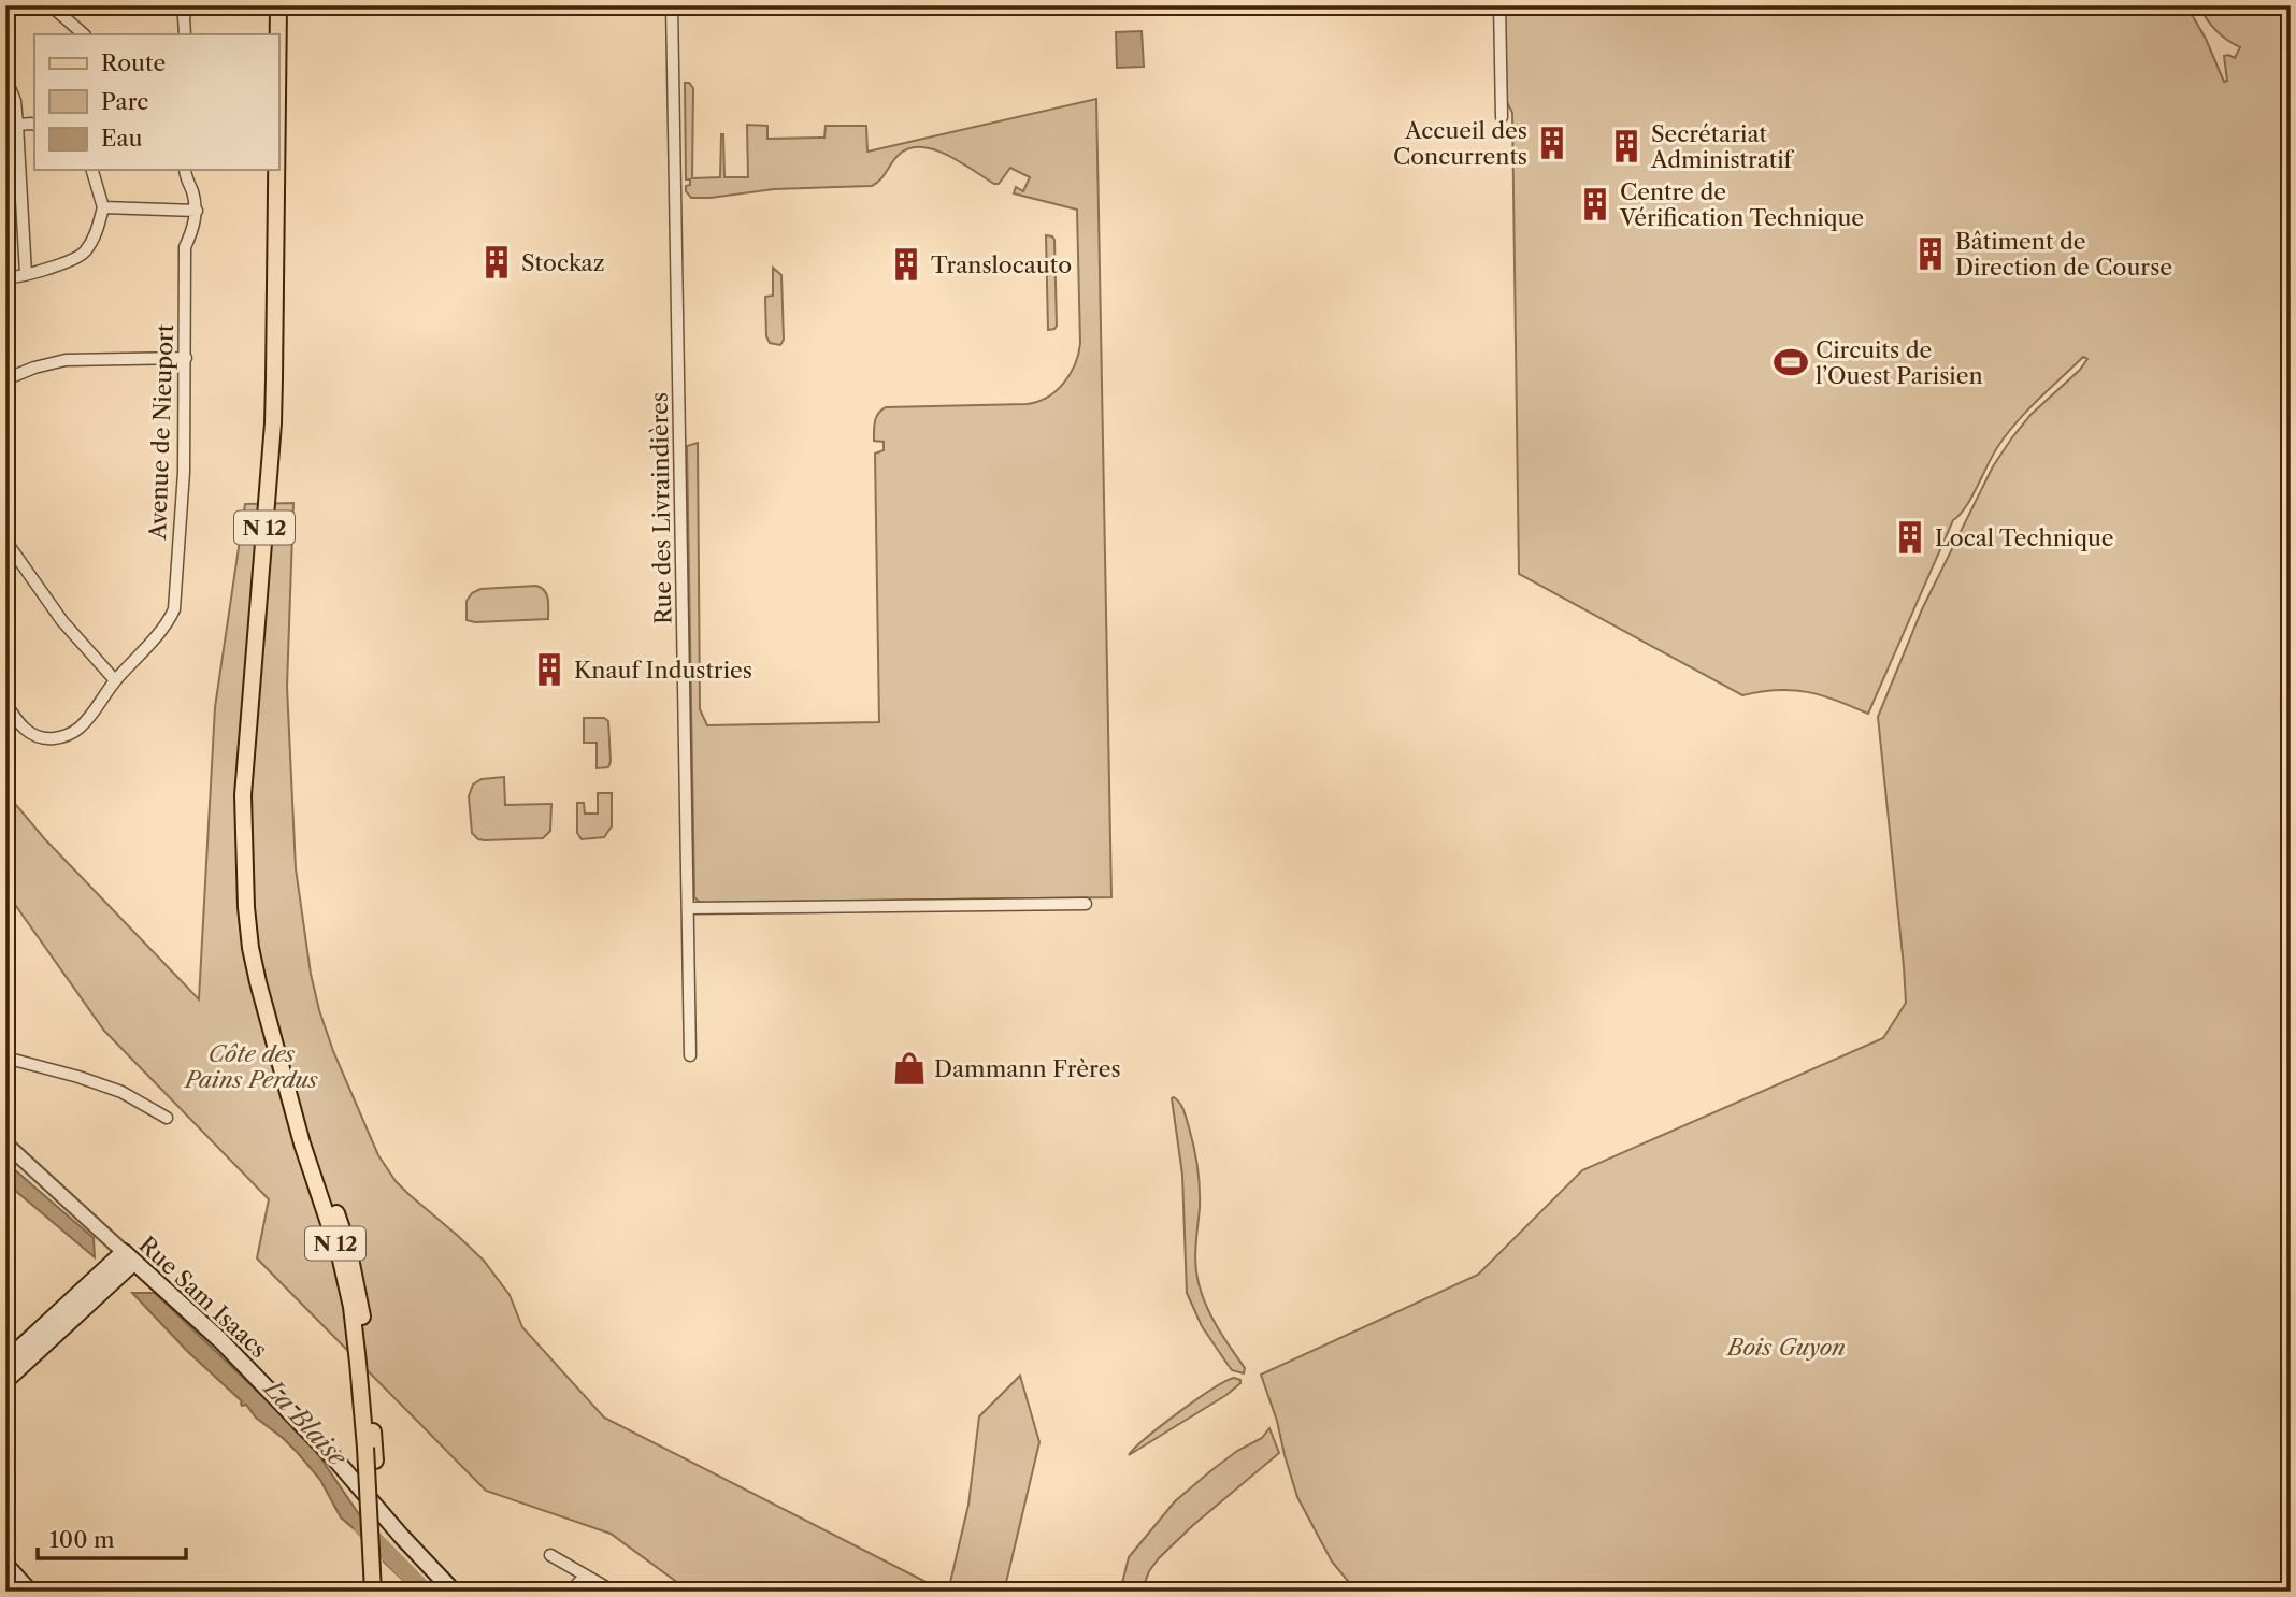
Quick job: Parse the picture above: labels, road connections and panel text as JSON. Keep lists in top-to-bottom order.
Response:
{
  "streets": {
    "main road": ["N 12", "Rue Sam Isaacs"],
    "street": ["Avenue de Nieuport", "Rue des Livraindières"]
  },
  "water": ["La Blaise"],
  "parks": ["Côte des Pains Perdus", "Bois Guyon"],
  "places": {
    "building": [
      "Accueil des Concurrents",
      "Secrétariat Administratif",
      "Centre de Vérification Technique",
      "Bâtiment de Direction de Course",
      "Stockaz",
      "Translocauto",
      "Local Technique",
      "Knauf Industries"
    ],
    "sports": ["Circuits de l’Ouest Parisien"],
    "shop": ["Dammann Frères"]
  },
  "legend": ["Route", "Parc", "Eau"],
  "scale_bar": "100 m"
}
